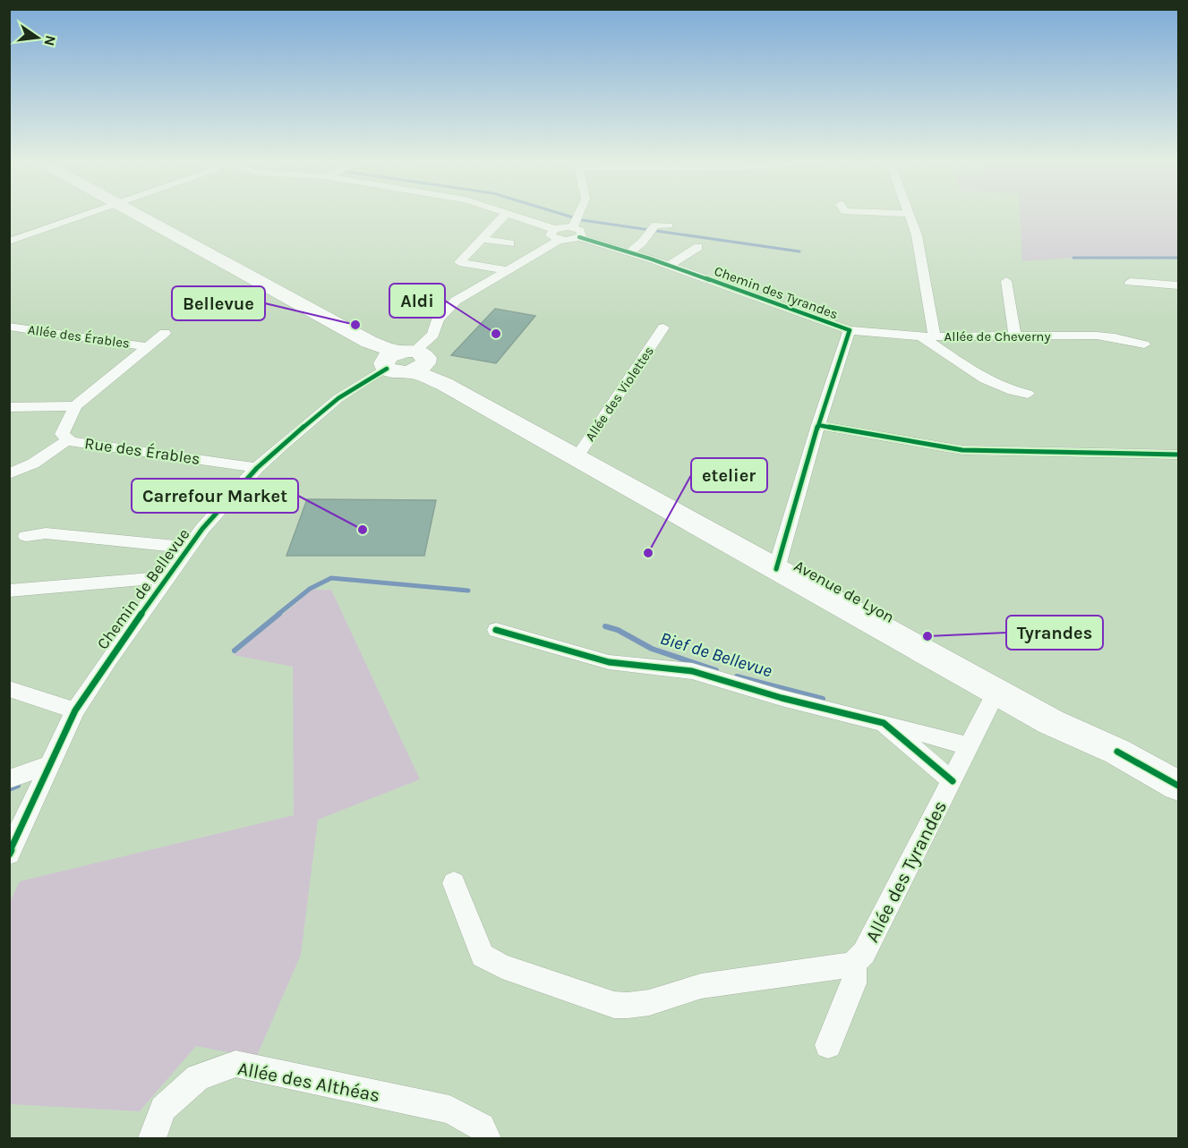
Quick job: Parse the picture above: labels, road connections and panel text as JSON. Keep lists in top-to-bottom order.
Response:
{
  "streets": {
    "main road": ["Avenue de Lyon"],
    "street": [
      "Chemin des Tyrandes",
      "Allée des Érables",
      "Allée de Cheverny",
      "Allée des Violettes",
      "Rue des Érables",
      "Chemin de Bellevue",
      "Allée des Tyrandes",
      "Allée des Althéas"
    ]
  },
  "crossings": [
    ["Chemin des Tyrandes", "Allée de Cheverny"],
    ["Chemin des Tyrandes", "Avenue de Lyon"],
    ["Allée des Érables", "Rue des Érables"],
    ["Allée des Violettes", "Avenue de Lyon"],
    ["Rue des Érables", "Chemin de Bellevue"],
    ["Chemin de Bellevue", "Avenue de Lyon"],
    ["Avenue de Lyon", "Allée des Tyrandes"]
  ],
  "water": ["Bief de Bellevue"],
  "places": [
    "Bellevue",
    "Aldi",
    "Carrefour Market",
    "etelier",
    "Tyrandes"
  ],
  "north": "right"
}
